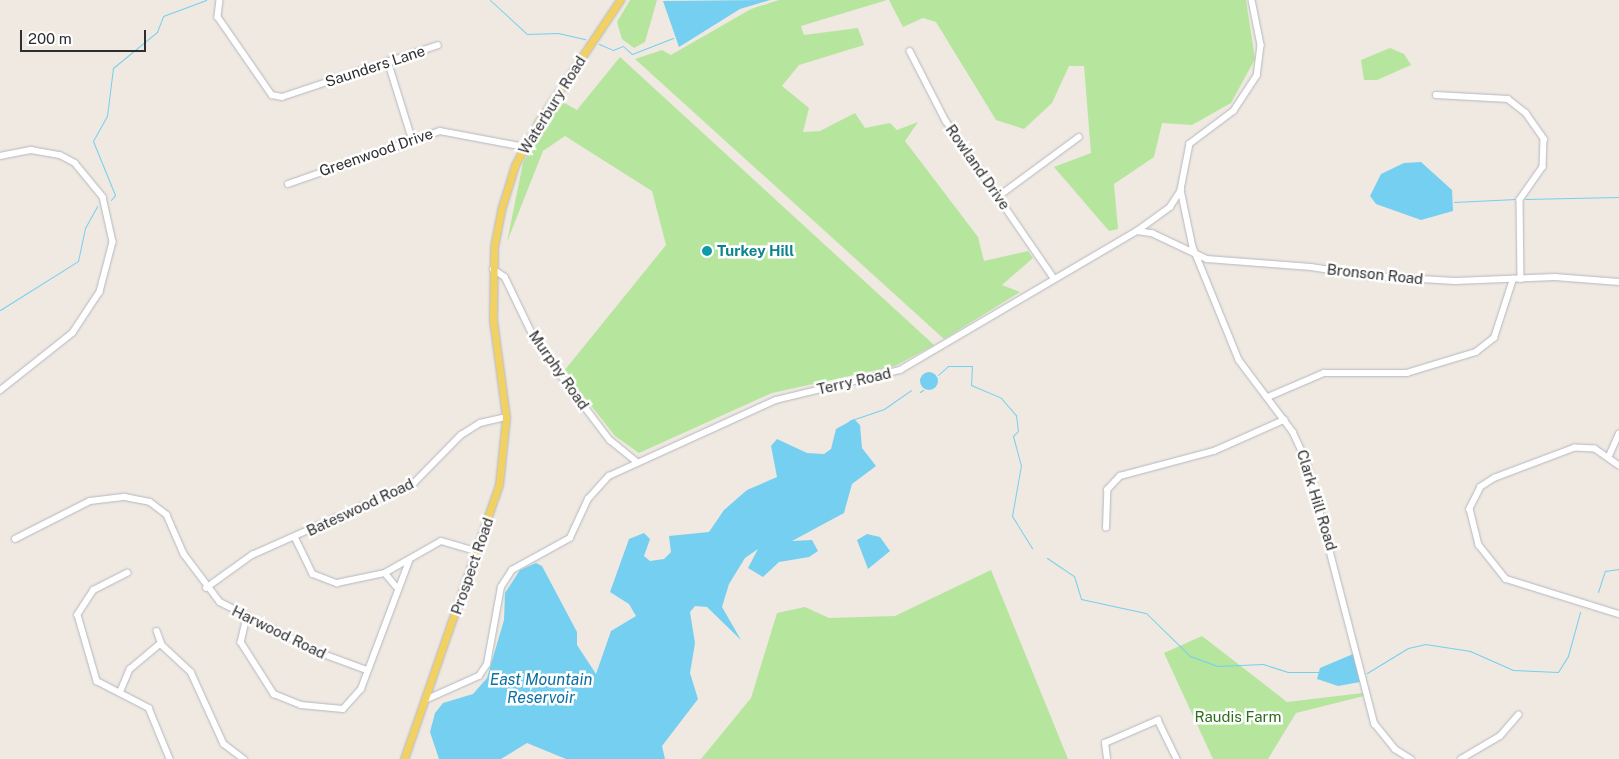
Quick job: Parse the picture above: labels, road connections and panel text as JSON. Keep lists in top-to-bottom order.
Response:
{
  "streets": {
    "main road": ["Waterbury Road", "Prospect Road"],
    "street": [
      "Saunders Lane",
      "Greenwood Drive",
      "Rowland Drive",
      "Bronson Road",
      "Murphy Road",
      "Terry Road",
      "Clark Hill Road",
      "Bateswood Road",
      "Harwood Road"
    ]
  },
  "crossings": [
    ["Waterbury Road", "Greenwood Drive"],
    ["Waterbury Road", "Murphy Road"],
    ["Waterbury Road", "Prospect Road"],
    ["Rowland Drive", "Terry Road"],
    ["Bronson Road", "Terry Road"],
    ["Bronson Road", "Clark Hill Road"],
    ["Murphy Road", "Terry Road"],
    ["Terry Road", "Clark Hill Road"],
    ["Terry Road", "Prospect Road"],
    ["Bateswood Road", "Prospect Road"],
    ["Bateswood Road", "Harwood Road"]
  ],
  "water": ["East Mountain Reservoir"],
  "parks": ["Raudis Farm"],
  "places": ["Turkey Hill"],
  "scale_bar": "200 m"
}
